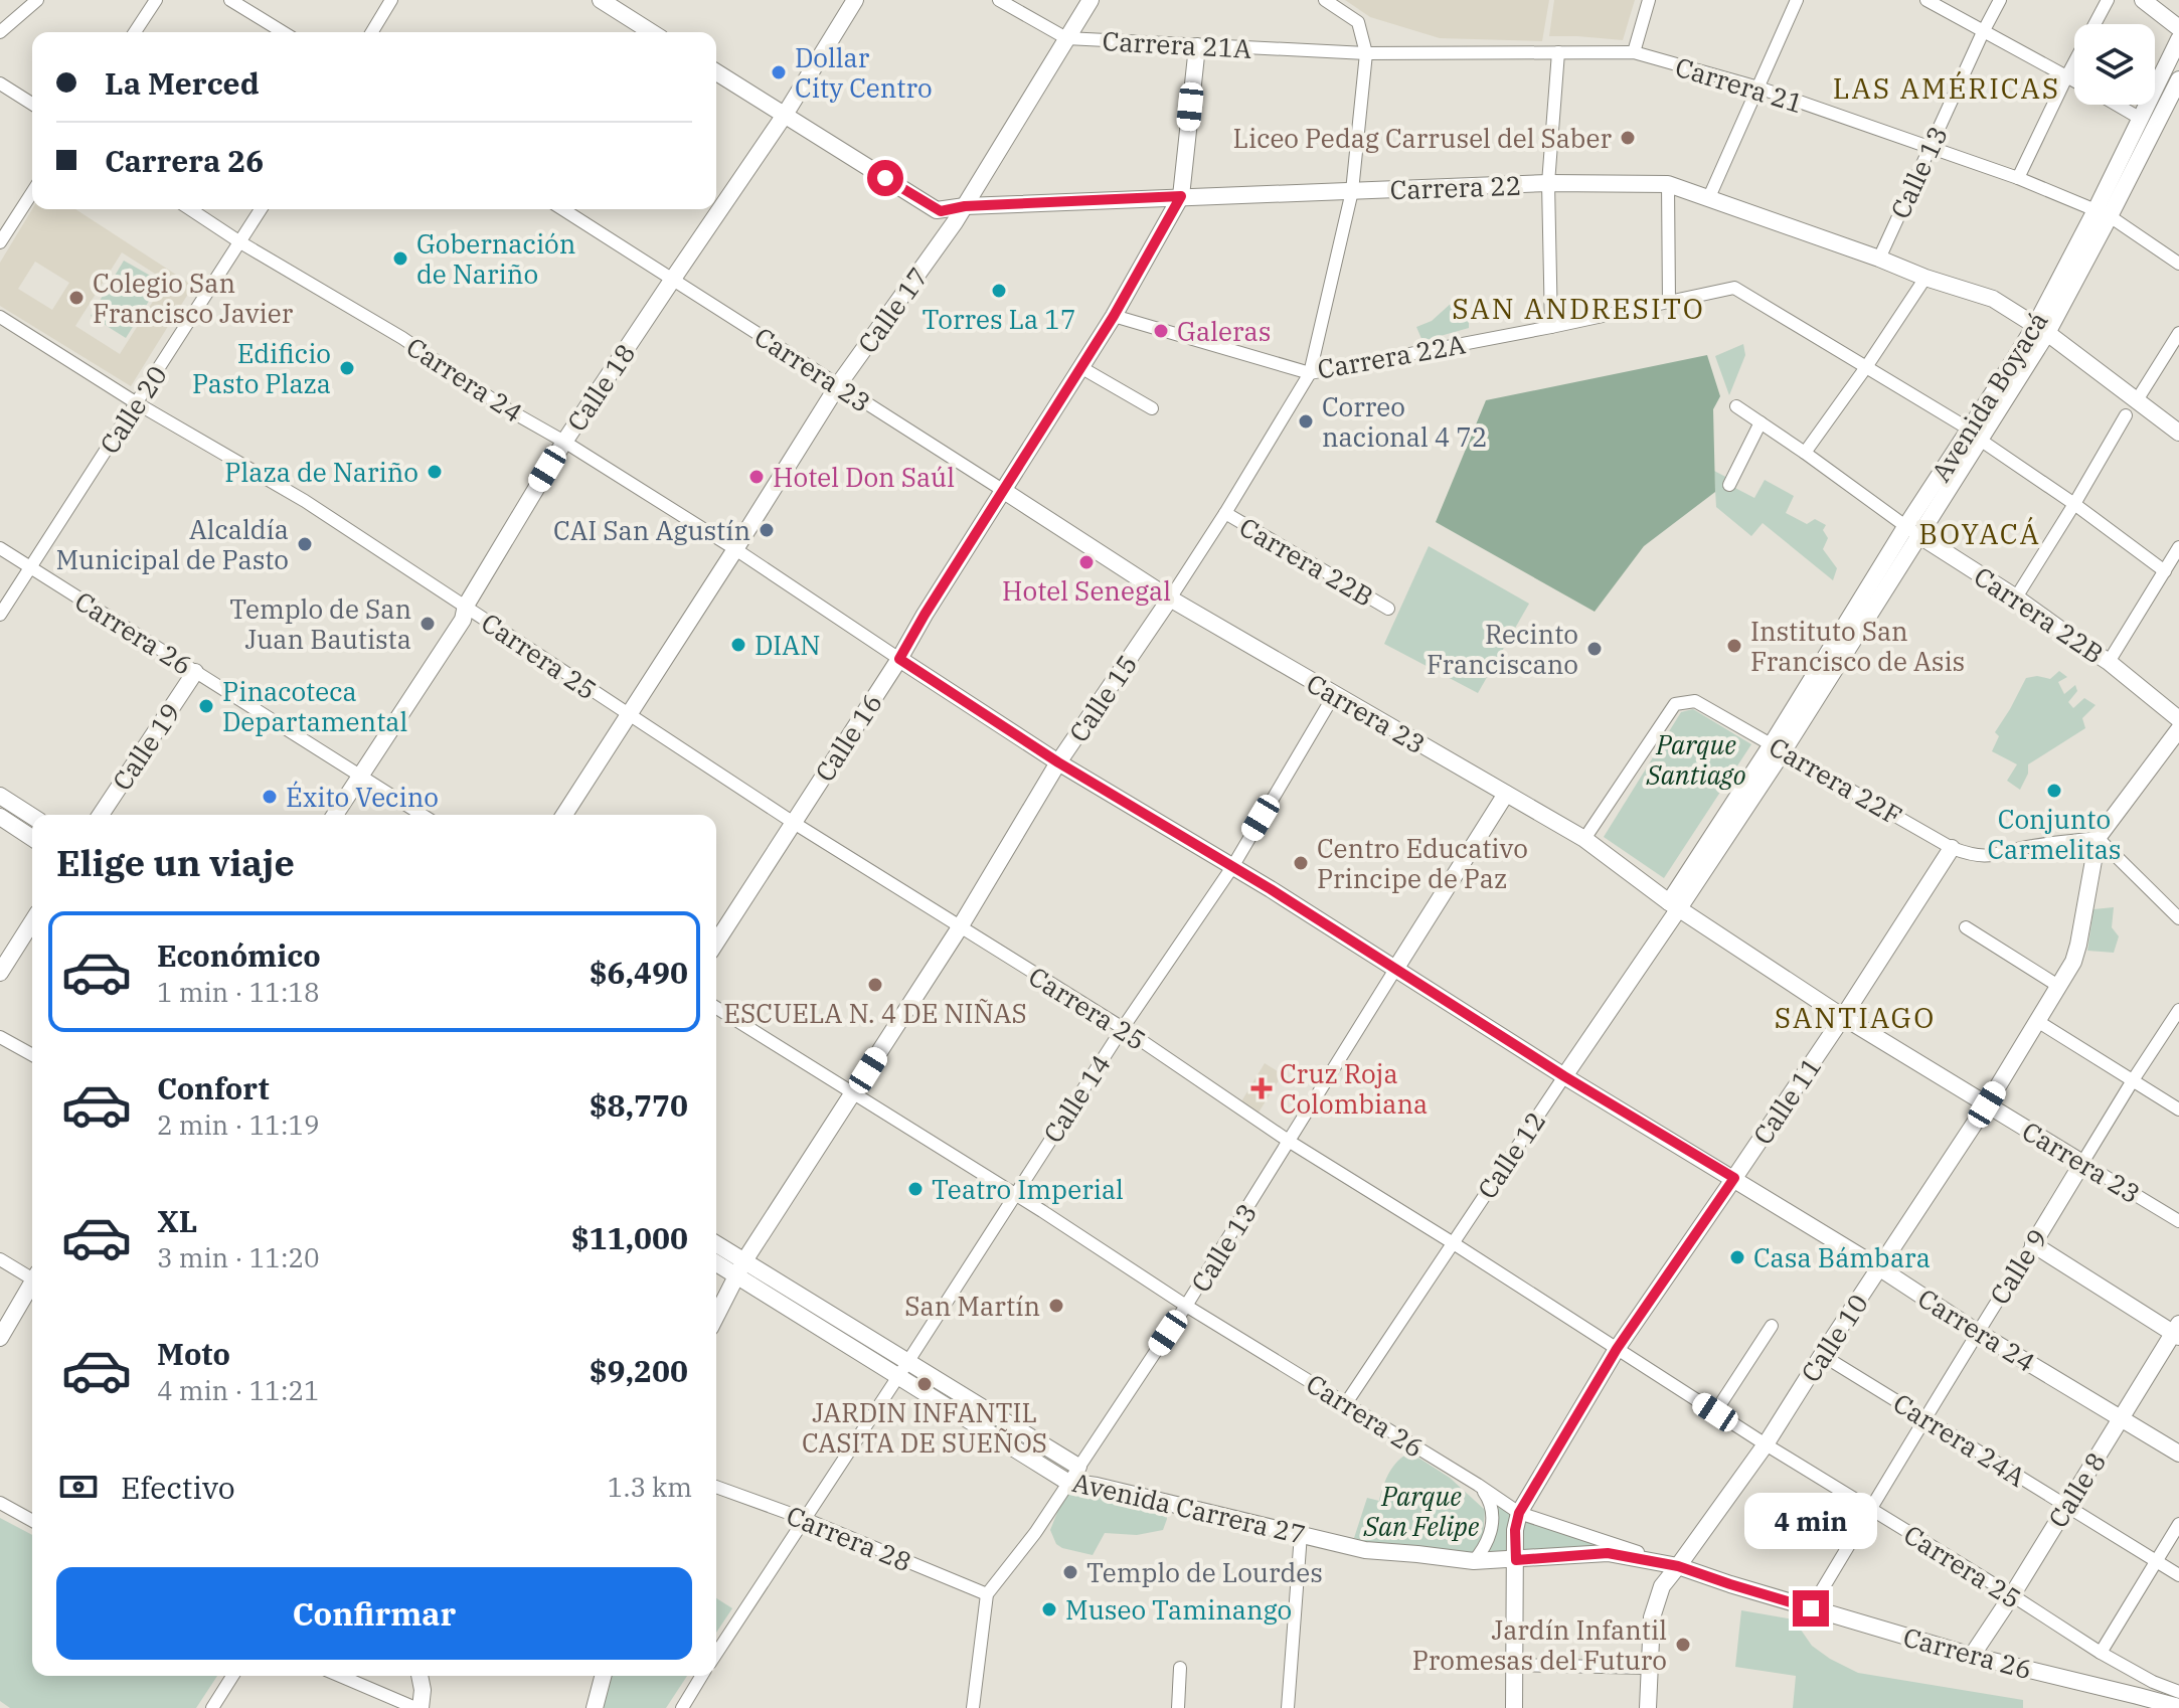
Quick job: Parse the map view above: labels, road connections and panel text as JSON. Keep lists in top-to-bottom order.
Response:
{
  "streets": {
    "street": [
      "Carrera 21A",
      "Carrera 21",
      "Calle 13",
      "Carrera 22",
      "Calle 17",
      "Carrera 22A",
      "Carrera 23",
      "Carrera 24",
      "Calle 18",
      "Avenida Boyacá",
      "Calle 20",
      "Carrera 22B",
      "Carrera 26",
      "Carrera 25",
      "Calle 15",
      "Calle 16",
      "Calle 19",
      "Carrera 22F",
      "Calle 14",
      "Calle 11",
      "Calle 12",
      "Calle 9",
      "Calle 10",
      "Carrera 24A",
      "Calle 8",
      "Avenida Carrera 27",
      "Carrera 28"
    ]
  },
  "crossings": [
    ["Carrera 21A", "Carrera 21"],
    ["Carrera 21A", "Calle 17"],
    ["Carrera 21A", "Calle 15"],
    ["Carrera 21A", "Calle 16"],
    ["Carrera 21", "Calle 13"],
    ["Carrera 21", "Avenida Boyacá"],
    ["Carrera 21", "Calle 15"],
    ["Calle 13", "Carrera 22"],
    ["Calle 13", "Carrera 23"],
    ["Calle 13", "Carrera 24"],
    ["Calle 13", "Carrera 26"],
    ["Calle 13", "Carrera 25"],
    ["Calle 13", "Avenida Carrera 27"],
    ["Calle 13", "Carrera 28"],
    ["Carrera 22", "Calle 17"],
    ["Carrera 22", "Calle 18"],
    ["Carrera 22", "Avenida Boyacá"],
    ["Carrera 22", "Calle 15"],
    ["Carrera 22", "Calle 16"],
    ["Calle 17", "Carrera 23"],
    ["Calle 17", "Carrera 24"],
    ["Calle 17", "Carrera 25"],
    ["Carrera 22A", "Avenida Boyacá"],
    ["Carrera 22A", "Calle 15"],
    ["Carrera 22A", "Calle 16"],
    ["Carrera 23", "Calle 18"],
    ["Carrera 23", "Avenida Boyacá"],
    ["Carrera 23", "Calle 15"],
    ["Carrera 23", "Calle 16"],
    ["Carrera 23", "Carrera 22F"],
    ["Carrera 23", "Calle 14"],
    ["Carrera 23", "Calle 11"],
    ["Carrera 23", "Calle 12"],
    ["Carrera 23", "Calle 9"],
    ["Carrera 23", "Calle 10"],
    ["Carrera 24", "Calle 18"],
    ["Carrera 24", "Calle 20"],
    ["Carrera 24", "Calle 15"],
    ["Carrera 24", "Calle 16"],
    ["Carrera 24", "Calle 14"],
    ["Carrera 24", "Calle 11"],
    ["Carrera 24", "Calle 12"],
    ["Carrera 24", "Calle 9"],
    ["Carrera 24", "Calle 10"],
    ["Carrera 24", "Calle 8"],
    ["Calle 18", "Carrera 26"],
    ["Calle 18", "Carrera 25"],
    ["Avenida Boyacá", "Carrera 22B"],
    ["Avenida Boyacá", "Carrera 22F"],
    ["Avenida Boyacá", "Calle 12"],
    ["Calle 20", "Carrera 26"],
    ["Calle 20", "Carrera 25"],
    ["Carrera 22B", "Calle 15"],
    ["Carrera 26", "Carrera 25"],
    ["Carrera 26", "Calle 15"],
    ["Carrera 26", "Calle 19"],
    ["Carrera 26", "Calle 14"],
    ["Carrera 26", "Calle 11"],
    ["Carrera 26", "Calle 12"],
    ["Carrera 26", "Calle 9"],
    ["Carrera 26", "Calle 10"],
    ["Carrera 26", "Calle 8"],
    ["Carrera 26", "Avenida Carrera 27"],
    ["Carrera 25", "Calle 15"],
    ["Carrera 25", "Calle 16"],
    ["Carrera 25", "Calle 14"],
    ["Carrera 25", "Calle 11"],
    ["Carrera 25", "Calle 12"],
    ["Carrera 25", "Calle 9"],
    ["Carrera 25", "Calle 10"],
    ["Carrera 25", "Calle 8"],
    ["Calle 15", "Avenida Carrera 27"],
    ["Carrera 22F", "Calle 11"],
    ["Calle 14", "Avenida Carrera 27"],
    ["Calle 14", "Carrera 28"],
    ["Calle 11", "Avenida Carrera 27"],
    ["Calle 9", "Carrera 24A"],
    ["Calle 10", "Carrera 24A"],
    ["Calle 10", "Avenida Carrera 27"],
    ["Carrera 24A", "Calle 8"]
  ],
  "districts": [
    "LAS AMÉRICAS",
    "SAN ANDRESITO",
    "BOYACÁ",
    "SANTIAGO"
  ],
  "parks": ["Parque Santiago", "Parque San Felipe"],
  "places": {
    "other": [
      "Dollar City Centro",
      "Liceo Pedag Carrusel del Saber",
      "Gobernación de Nariño",
      "Torres La 17",
      "Colegio San Francisco Javier",
      "Galeras",
      "Edificio Pasto Plaza",
      "Correo nacional 4 72",
      "Plaza de Nariño",
      "Hotel Don Saúl",
      "CAI San Agustín",
      "Alcaldía Municipal de Pasto",
      "Hotel Senegal",
      "Templo de San Juan Bautista",
      "DIAN",
      "Instituto San Francisco de Asis",
      "Recinto Franciscano",
      "Pinacoteca Departamental",
      "Conjunto Carmelitas",
      "Éxito Vecino",
      "Centro Educativo Principe de Paz",
      "ESCUELA N. 4 DE NIÑAS",
      "Teatro Imperial",
      "Casa Bámbara",
      "San Martín",
      "JARDIN INFANTIL CASITA DE SUEÑOS",
      "Templo de Lourdes",
      "Museo Taminango",
      "Jardín Infantil Promesas del Futuro"
    ],
    "health": ["Cruz Roja Colombiana"]
  },
  "page": {
    "banner": ["La Merced", "Carrera 26"],
    "heading": "Elige un viaje",
    "list": [
      {
        "name": "Económico",
        "note": "1 min · 11:18",
        "value": "$6,490"
      },
      {
        "name": "Confort",
        "note": "2 min · 11:19",
        "value": "$8,770"
      },
      {
        "name": "XL",
        "note": "3 min · 11:20",
        "value": "$11,000"
      },
      {
        "name": "Moto",
        "note": "4 min · 11:21",
        "value": "$9,200"
      }
    ],
    "pay": ["Efectivo", "1.3 km"],
    "bubble": "4 min",
    "buttons": "Confirmar"
  }
}
